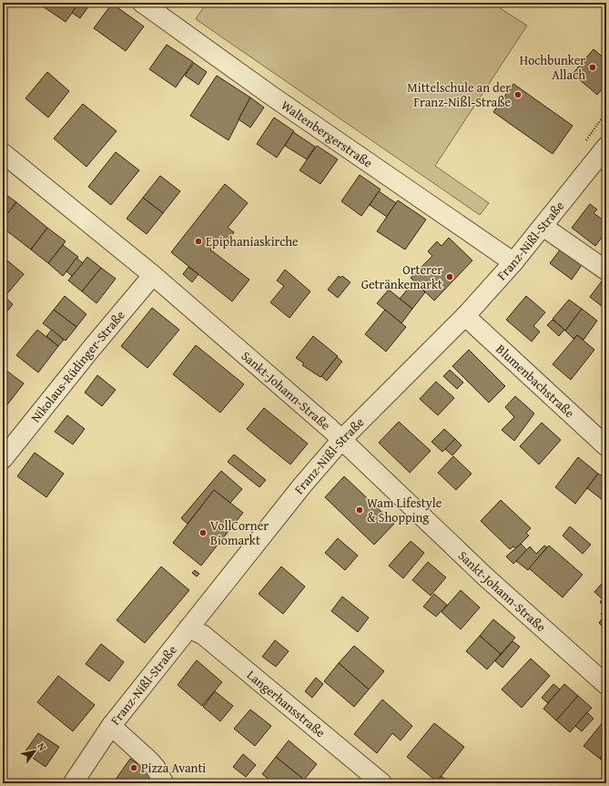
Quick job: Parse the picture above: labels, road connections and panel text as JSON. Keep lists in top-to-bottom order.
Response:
{
  "streets": {
    "street": [
      "Waltenbergerstraße",
      "Franz-Nißl-Straße",
      "Nikolaus-Rüdinger-Straße",
      "Blumenbachstraße",
      "Sankt-Johann-Straße",
      "Langerhansstraße"
    ]
  },
  "crossings": [
    ["Waltenbergerstraße", "Franz-Nißl-Straße"],
    ["Franz-Nißl-Straße", "Blumenbachstraße"],
    ["Franz-Nißl-Straße", "Sankt-Johann-Straße"],
    ["Franz-Nißl-Straße", "Langerhansstraße"],
    ["Nikolaus-Rüdinger-Straße", "Sankt-Johann-Straße"]
  ],
  "places": [
    "Hochbunker Allach",
    "Mittelschule an der Franz-Nißl-Straße",
    "Epiphaniaskirche",
    "Orterer Getränkemarkt",
    "Wam Lifestyle & Shopping",
    "VollCorner Biomarkt",
    "Pizza Avanti"
  ],
  "north": "top right"
}
